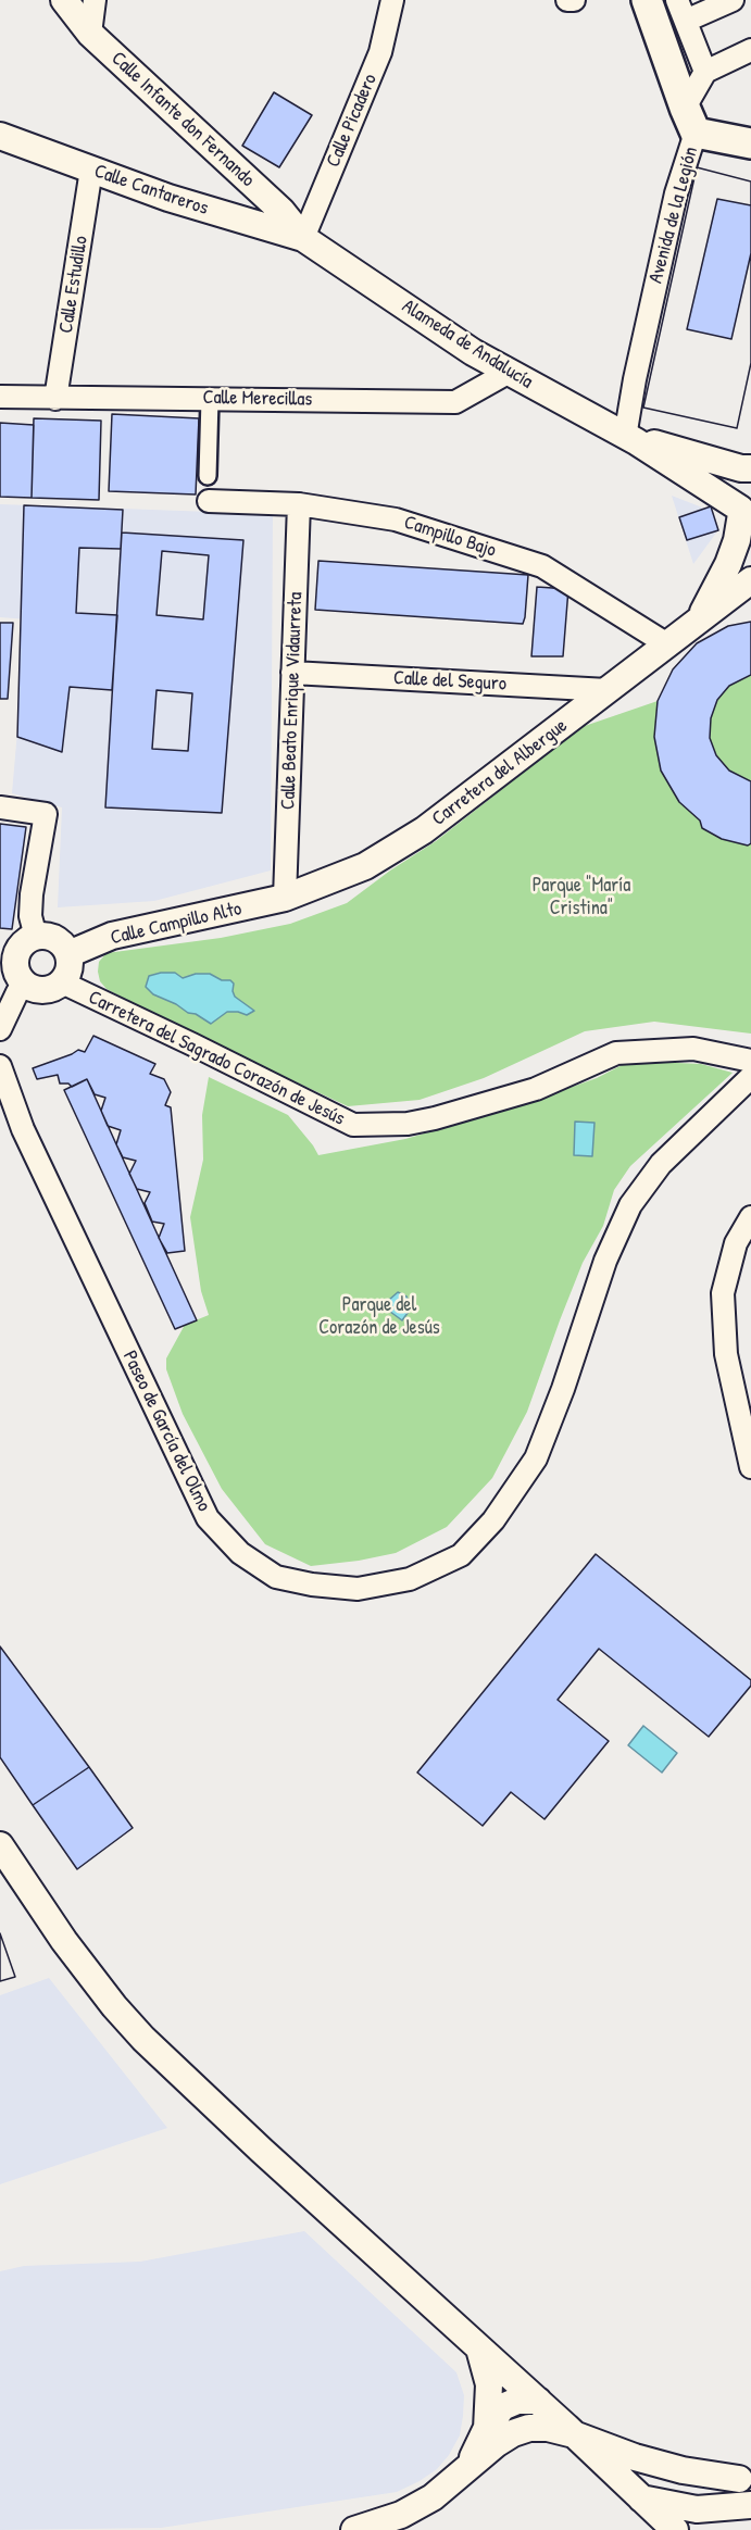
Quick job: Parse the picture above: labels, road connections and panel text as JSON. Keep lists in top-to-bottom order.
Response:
{
  "streets": {
    "street": [
      "Calle Infante don Fernando",
      "Calle Picadero",
      "Calle Cantareros",
      "Avenida de la Legión",
      "Calle Estudillo",
      "Alameda de Andalucía",
      "Calle Merecillas",
      "Campillo Bajo",
      "Calle del Seguro",
      "Calle Beato Enrique Vidaurreta",
      "Carretera del Albergue",
      "Calle Campillo Alto",
      "Carretera del Sagrado Corazón de Jesús",
      "Paseo de García del Olmo"
    ]
  },
  "crossings": [
    ["Calle Infante don Fernando", "Calle Picadero"],
    ["Calle Infante don Fernando", "Calle Cantareros"],
    ["Calle Infante don Fernando", "Alameda de Andalucía"],
    ["Calle Picadero", "Calle Cantareros"],
    ["Calle Picadero", "Alameda de Andalucía"],
    ["Calle Cantareros", "Calle Estudillo"],
    ["Calle Cantareros", "Alameda de Andalucía"],
    ["Avenida de la Legión", "Alameda de Andalucía"],
    ["Calle Estudillo", "Calle Merecillas"],
    ["Alameda de Andalucía", "Calle Merecillas"],
    ["Alameda de Andalucía", "Carretera del Albergue"],
    ["Campillo Bajo", "Calle Beato Enrique Vidaurreta"],
    ["Campillo Bajo", "Carretera del Albergue"],
    ["Calle del Seguro", "Calle Beato Enrique Vidaurreta"],
    ["Calle del Seguro", "Carretera del Albergue"],
    ["Calle Beato Enrique Vidaurreta", "Carretera del Albergue"],
    ["Calle Beato Enrique Vidaurreta", "Calle Campillo Alto"],
    ["Carretera del Albergue", "Calle Campillo Alto"],
    ["Calle Campillo Alto", "Carretera del Sagrado Corazón de Jesús"]
  ],
  "parks": ["Parque \"María Cristina\"", "Parque del Corazón de Jesús"]
}
